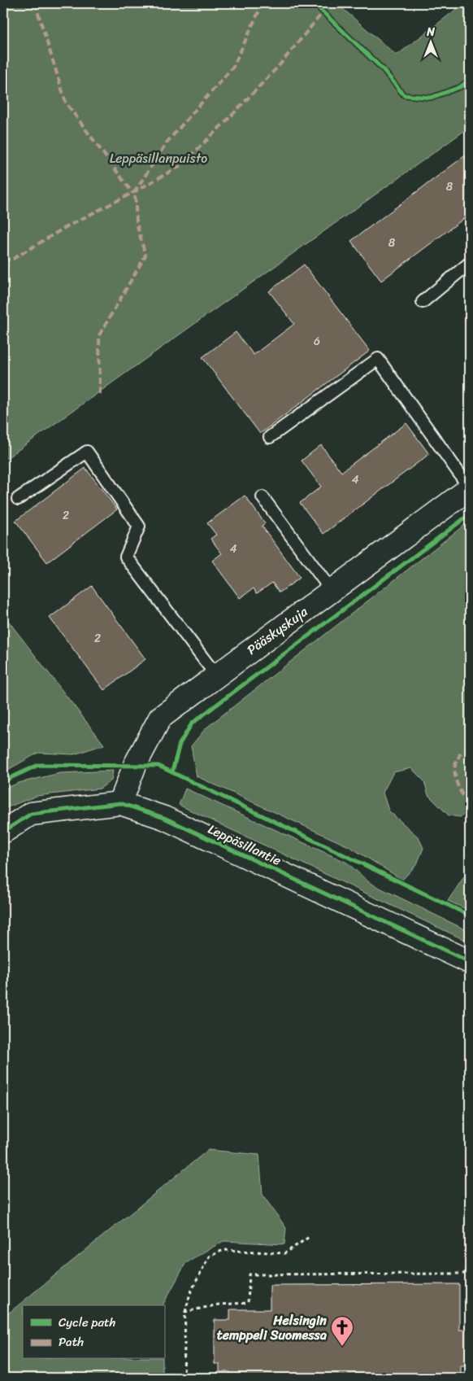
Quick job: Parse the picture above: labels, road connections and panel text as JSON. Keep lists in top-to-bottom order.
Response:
{
  "streets": {
    "street": ["Pääskyskuja", "Leppäsillantie"]
  },
  "crossings": [
    ["Pääskyskuja", "Leppäsillantie"]
  ],
  "parks": ["Leppäsillanpuisto"],
  "places": {
    "church": ["Helsingin temppeli Suomessa"]
  },
  "house_numbers": [
    "8",
    "8",
    "6",
    "4",
    "2",
    "4",
    "2"
  ],
  "legend": ["Cycle path", "Path"],
  "north": "top"
}
